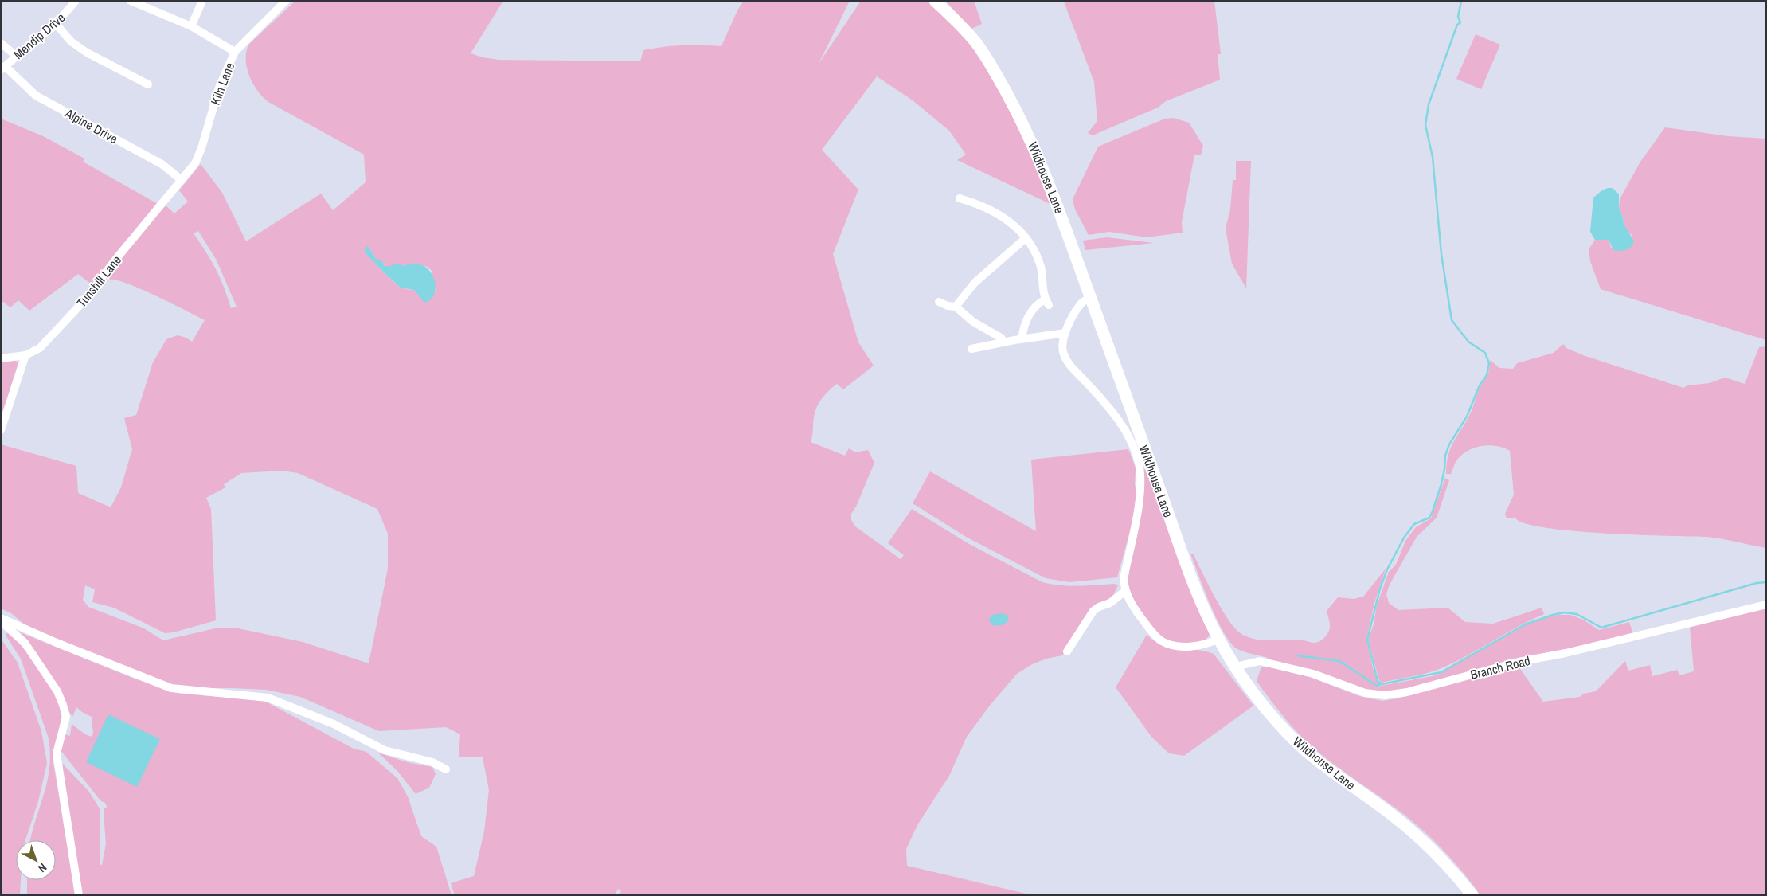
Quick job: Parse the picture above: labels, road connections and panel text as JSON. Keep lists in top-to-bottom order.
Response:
{
  "streets": {
    "main road": ["Wildhouse Lane"],
    "street": [
      "Mendip Drive",
      "Kiln Lane",
      "Alpine Drive",
      "Tunshill Lane",
      "Branch Road"
    ]
  },
  "crossings": [
    ["Mendip Drive", "Alpine Drive"],
    ["Kiln Lane", "Alpine Drive"],
    ["Kiln Lane", "Tunshill Lane"],
    ["Alpine Drive", "Tunshill Lane"],
    ["Wildhouse Lane", "Branch Road"]
  ],
  "north": "bottom right"
}
